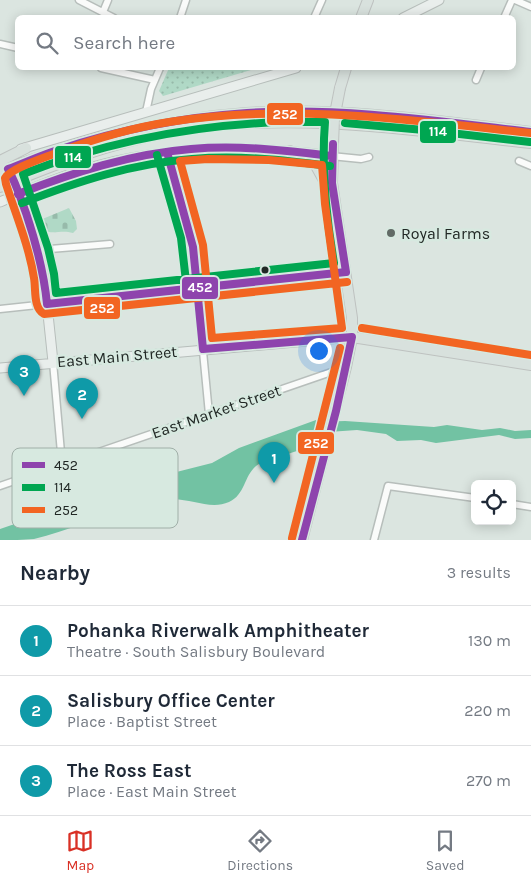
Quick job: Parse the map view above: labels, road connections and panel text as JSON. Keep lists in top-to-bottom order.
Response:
{
  "streets": {
    "main road": ["East Main Street"],
    "street": ["East Market Street"]
  },
  "places": ["Royal Farms"],
  "lines": ["transit line 452", "transit line 252", "transit line 114"],
  "legend": ["452", "114", "252"],
  "page": {
    "search": "Search here",
    "pins": ["3", "2", "1"],
    "heading": ["Nearby", "3 results"],
    "list": [
      {
        "mark": "1",
        "name": "Pohanka Riverwalk Amphitheater",
        "note": "Theatre · South Salisbury Boulevard",
        "value": "130 m"
      },
      {
        "mark": "2",
        "name": "Salisbury Office Center",
        "note": "Place · Baptist Street",
        "value": "220 m"
      },
      {
        "mark": "3",
        "name": "The Ross East",
        "note": "Place · East Main Street",
        "value": "270 m"
      }
    ],
    "nav": ["Map", "Directions", "Saved"]
  }
}
